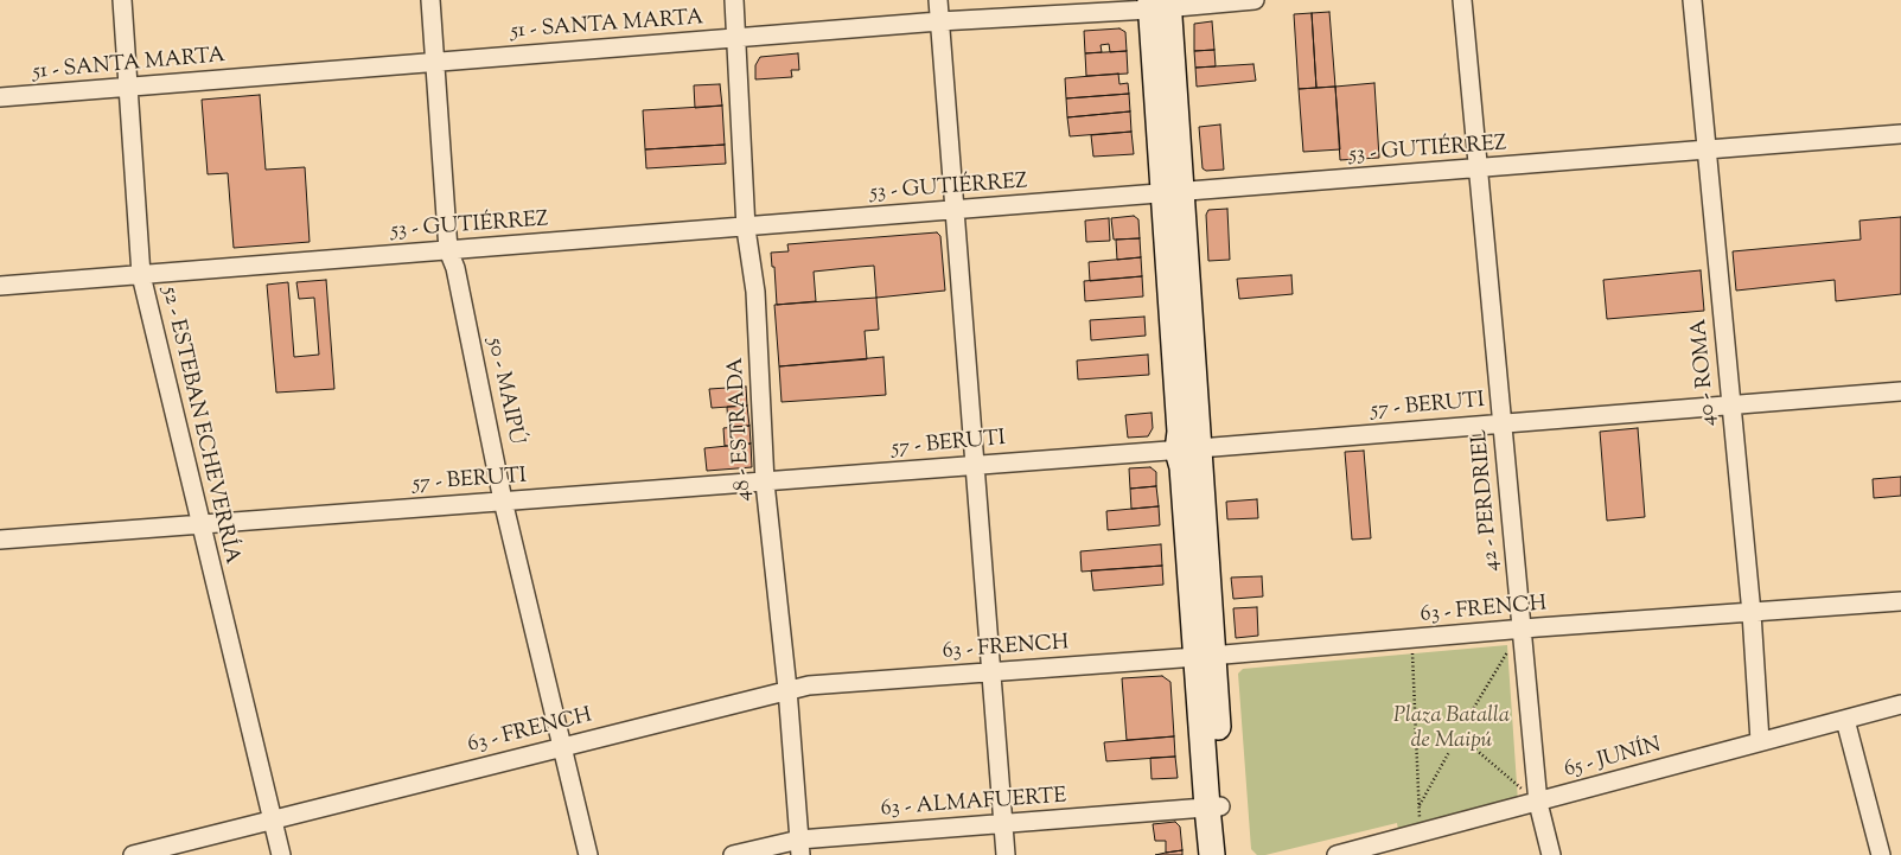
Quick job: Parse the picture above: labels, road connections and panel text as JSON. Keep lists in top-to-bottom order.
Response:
{
  "streets": {
    "street": [
      "51 - SANTA MARTA",
      "53 - GUTIÉRREZ",
      "40 - ROMA",
      "50 - MAIPÚ",
      "57 - BERUTI",
      "52 - ESTEBAN ECHEVERRÍA",
      "48 - ESTRADA",
      "42 - PERDRIEL",
      "63 - FRENCH",
      "65 - JUNÍN",
      "63 - ALMAFUERTE"
    ]
  },
  "crossings": [
    ["51 - SANTA MARTA", "50 - MAIPÚ"],
    ["51 - SANTA MARTA", "52 - ESTEBAN ECHEVERRÍA"],
    ["51 - SANTA MARTA", "48 - ESTRADA"],
    ["53 - GUTIÉRREZ", "40 - ROMA"],
    ["53 - GUTIÉRREZ", "50 - MAIPÚ"],
    ["53 - GUTIÉRREZ", "52 - ESTEBAN ECHEVERRÍA"],
    ["53 - GUTIÉRREZ", "48 - ESTRADA"],
    ["53 - GUTIÉRREZ", "42 - PERDRIEL"],
    ["40 - ROMA", "57 - BERUTI"],
    ["40 - ROMA", "63 - FRENCH"],
    ["40 - ROMA", "65 - JUNÍN"],
    ["50 - MAIPÚ", "57 - BERUTI"],
    ["50 - MAIPÚ", "63 - FRENCH"],
    ["57 - BERUTI", "52 - ESTEBAN ECHEVERRÍA"],
    ["57 - BERUTI", "48 - ESTRADA"],
    ["57 - BERUTI", "42 - PERDRIEL"],
    ["52 - ESTEBAN ECHEVERRÍA", "63 - FRENCH"],
    ["48 - ESTRADA", "63 - FRENCH"],
    ["48 - ESTRADA", "63 - ALMAFUERTE"],
    ["42 - PERDRIEL", "63 - FRENCH"],
    ["42 - PERDRIEL", "65 - JUNÍN"]
  ],
  "parks": ["Plaza Batalla de Maipú"]
}
